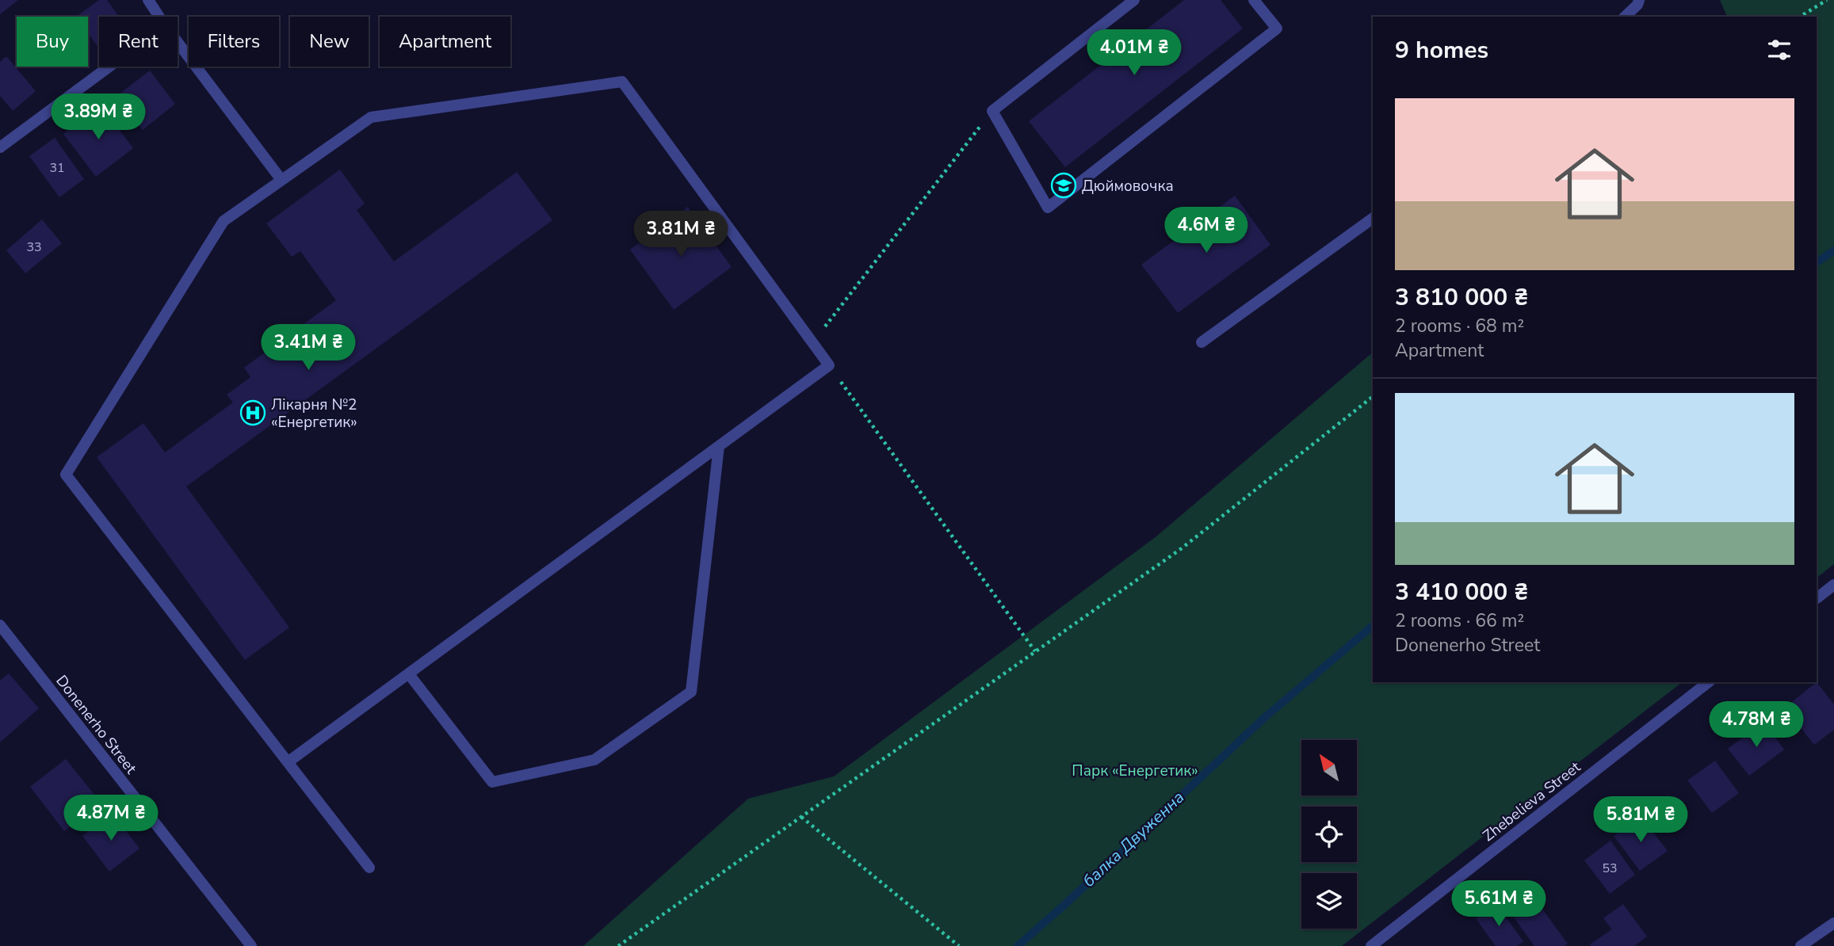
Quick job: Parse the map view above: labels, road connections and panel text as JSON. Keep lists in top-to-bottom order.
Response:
{
  "streets": {
    "street": ["Donenerho Street", "Zhebelieva Street"]
  },
  "water": ["балка Двуженна"],
  "parks": ["Парк «Енергетик»"],
  "places": {
    "school or university": ["Дюймовочка"],
    "hospital": ["Лікарня №2 «Енергетик»"]
  },
  "house_numbers": ["31", "33", "53"],
  "north": "top left",
  "page": {
    "chip": [
      "Buy",
      "Rent",
      "Filters",
      "New",
      "Apartment"
    ],
    "heading": "9 homes",
    "price": [
      "4.01M ₴",
      "3.89M ₴",
      "4.6M ₴",
      "3.81M ₴",
      "3.41M ₴",
      "4.78M ₴",
      "4.87M ₴",
      "5.81M ₴",
      "5.61M ₴"
    ],
    "list": [
      {
        "name": "3 810 000 ₴",
        "note": "2 rooms · 68 m² · Apartment"
      },
      {
        "name": "3 410 000 ₴",
        "note": "2 rooms · 66 m² · Donenerho Street"
      }
    ]
  }
}
